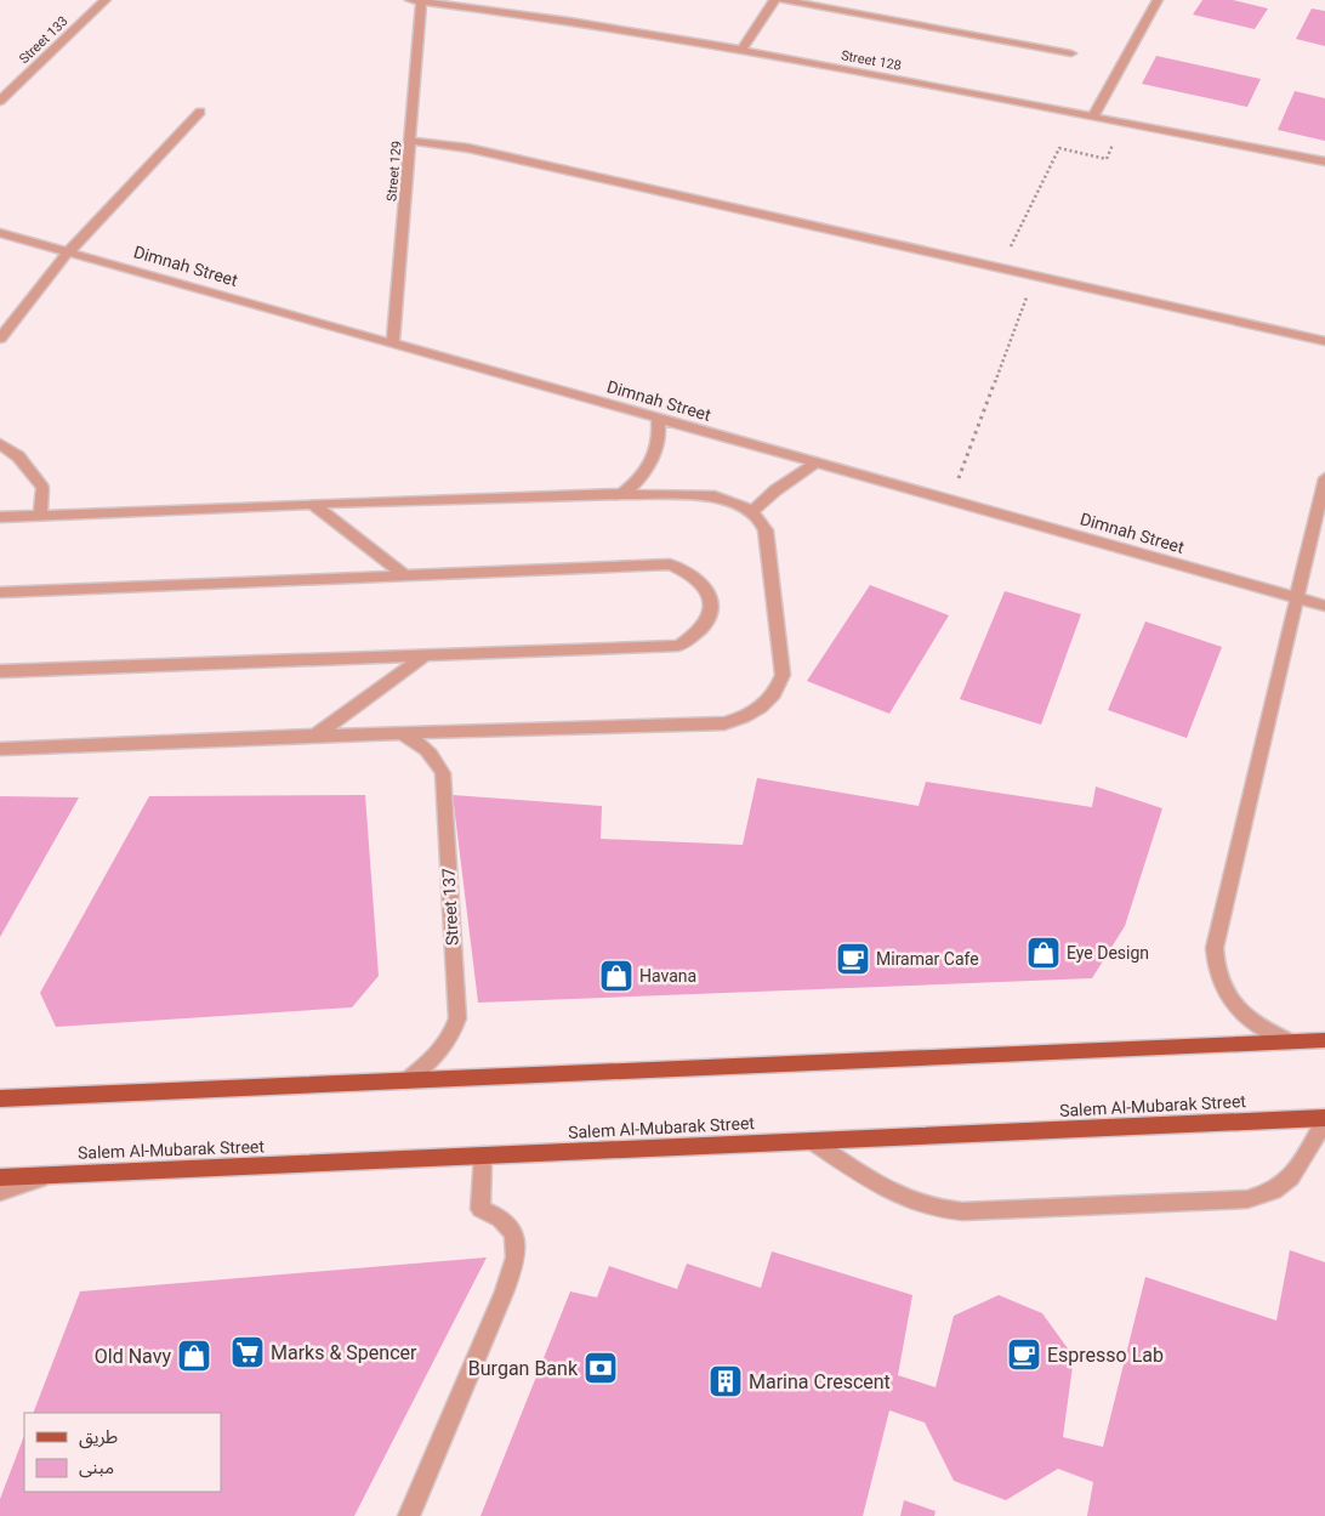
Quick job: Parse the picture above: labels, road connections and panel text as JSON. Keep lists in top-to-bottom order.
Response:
{
  "streets": {
    "main road": ["Salem Al-Mubarak Street"],
    "street": [
      "Street 133",
      "Street 128",
      "Street 129",
      "Dimnah Street",
      "Street 137"
    ]
  },
  "crossings": [
    ["Street 128", "Street 129"],
    ["Street 129", "Dimnah Street"]
  ],
  "places": {
    "shop": ["Eye Design", "Havana", "Old Navy"],
    "cafe": ["Miramar Cafe", "Espresso Lab"],
    "supermarket": ["Marks & Spencer"],
    "bank": ["Burgan Bank"],
    "building": ["Marina Crescent"]
  },
  "legend": ["طريق", "مبنى"]
}
